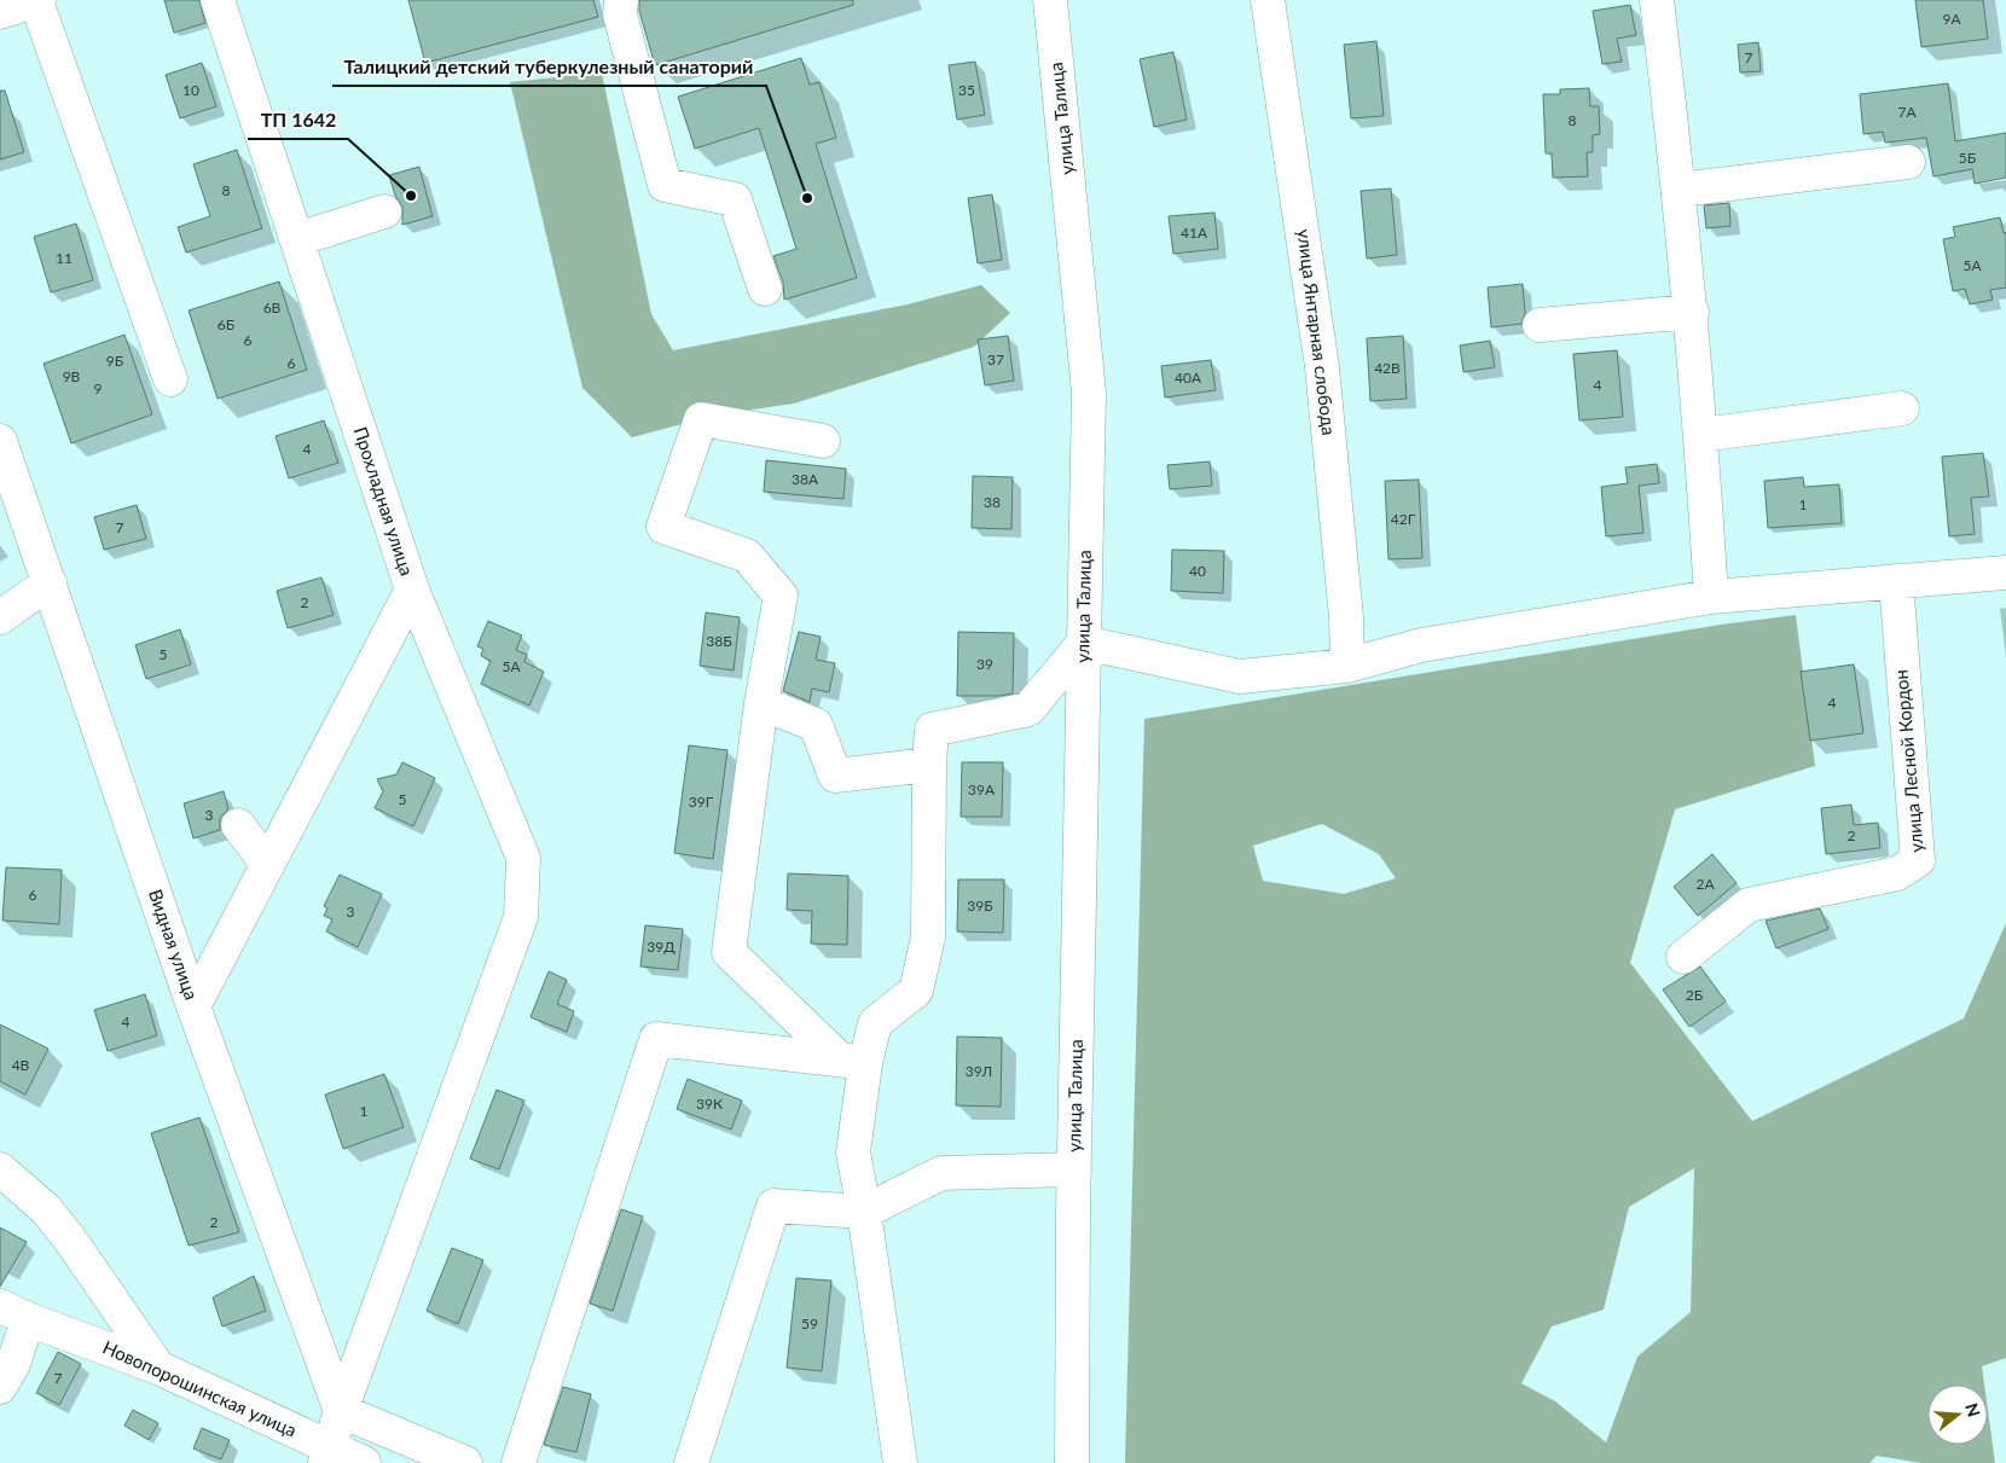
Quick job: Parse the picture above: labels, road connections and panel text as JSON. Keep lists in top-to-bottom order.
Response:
{
  "streets": {
    "street": [
      "улица Талица",
      "улица Янтарная слобода",
      "Прохладная улица",
      "улица Лесной Кордон",
      "Видная улица",
      "Новопорошинская улица"
    ]
  },
  "crossings": [
    ["Прохладная улица", "Видная улица"]
  ],
  "places": ["ТП 1642", "Талицкий детский туберкулезный санаторий"],
  "house_numbers": [
    "9А",
    "7",
    "10",
    "35",
    "7А",
    "8",
    "5Б",
    "8",
    "41А",
    "11",
    "5А",
    "6В",
    "6Б",
    "6",
    "37",
    "9Б",
    "6",
    "42В",
    "9В",
    "40А",
    "4",
    "9",
    "4",
    "38А",
    "38",
    "1",
    "42Г",
    "7",
    "40",
    "2",
    "38Б",
    "5",
    "39",
    "5А",
    "4",
    "39А",
    "5",
    "39Г",
    "3",
    "2",
    "2А",
    "6",
    "39Б",
    "3",
    "39Д",
    "2Б",
    "4",
    "4В",
    "39Л",
    "39К",
    "1",
    "2",
    "59",
    "7"
  ],
  "north": "right"
}
